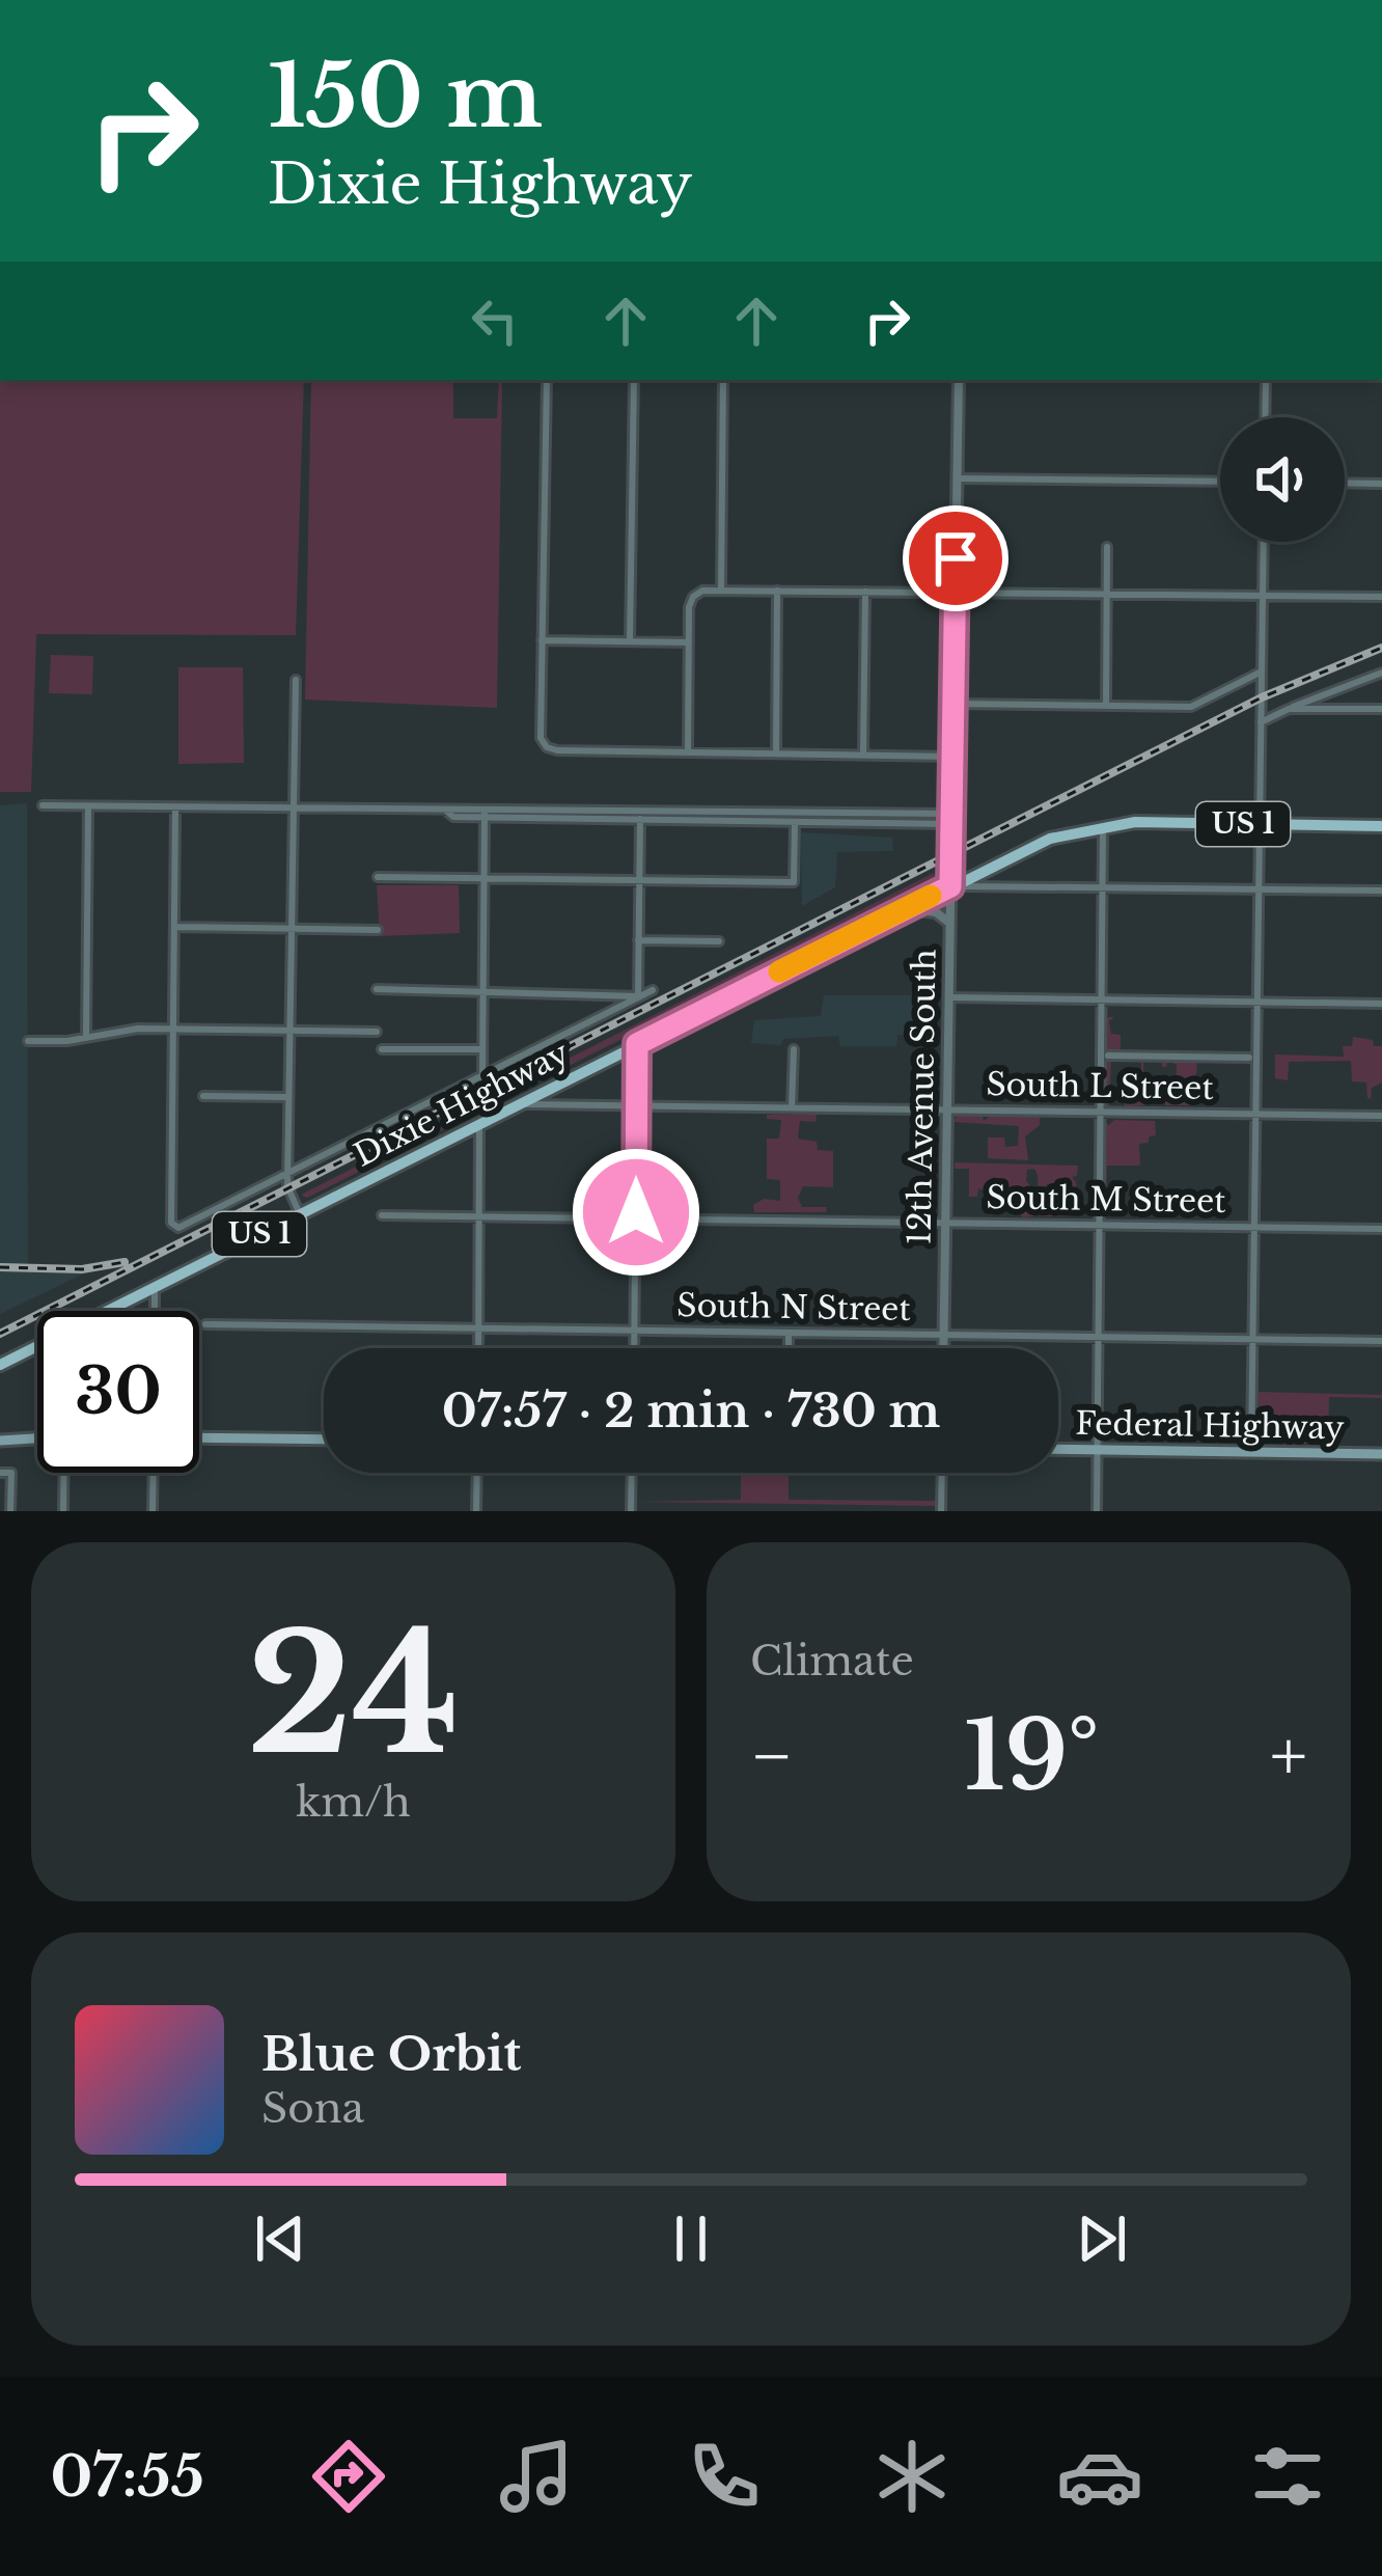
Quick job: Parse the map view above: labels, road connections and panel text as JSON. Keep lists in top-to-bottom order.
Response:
{
  "streets": {
    "main road": ["US 1", "Dixie Highway", "Federal Highway"],
    "street": [
      "South L Street",
      "12th Avenue South",
      "South M Street",
      "South N Street"
    ]
  },
  "crossings": [
    ["South L Street", "12th Avenue South"],
    ["South L Street", "Dixie Highway"],
    ["12th Avenue South", "Dixie Highway"],
    ["12th Avenue South", "South M Street"],
    ["12th Avenue South", "South N Street"]
  ],
  "page": {
    "turn": ["150 m", "Dixie Highway"],
    "limit": "30",
    "trip": "07:57 · 2 min · 730 m",
    "tile": [
      ["24", "km/h"],
      "Climate"
    ],
    "heat": ["−", "19°", "+"],
    "song": ["Blue Orbit", "Sona"],
    "tabs": "07:55"
  }
}
